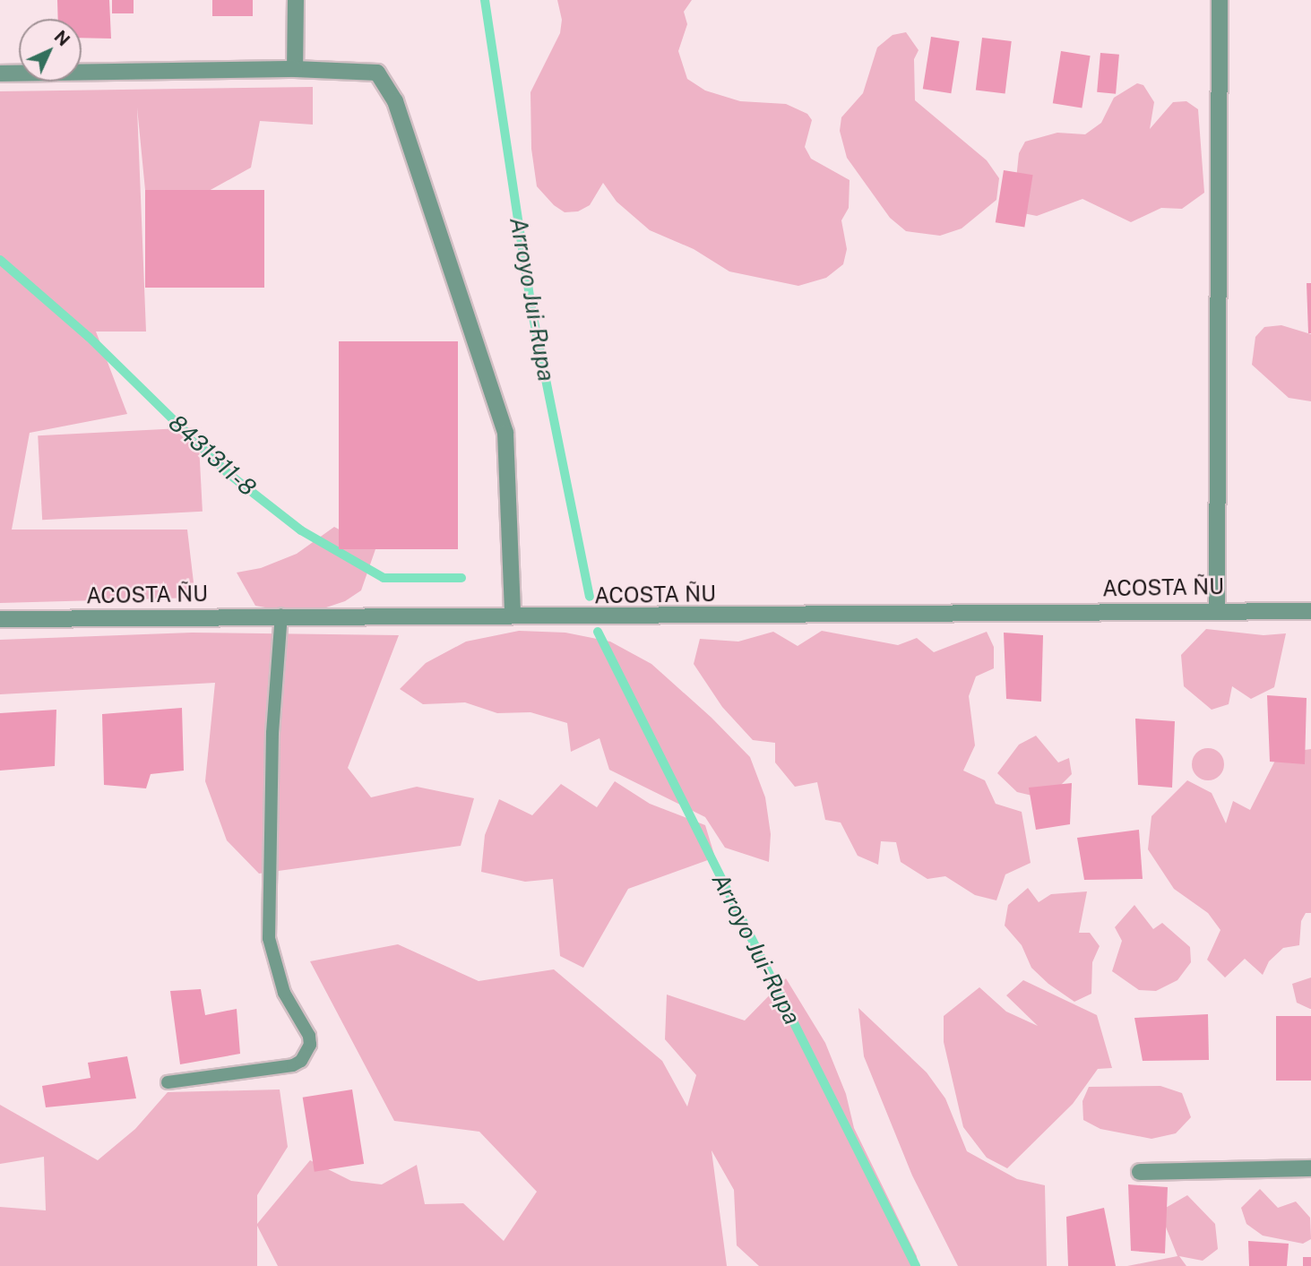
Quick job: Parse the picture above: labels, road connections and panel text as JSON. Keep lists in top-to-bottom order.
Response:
{
  "streets": {
    "street": ["ACOSTA ÑU"]
  },
  "water": ["Arroyo Jui-Rupa", "8431311-8"],
  "north": "top right"
}
